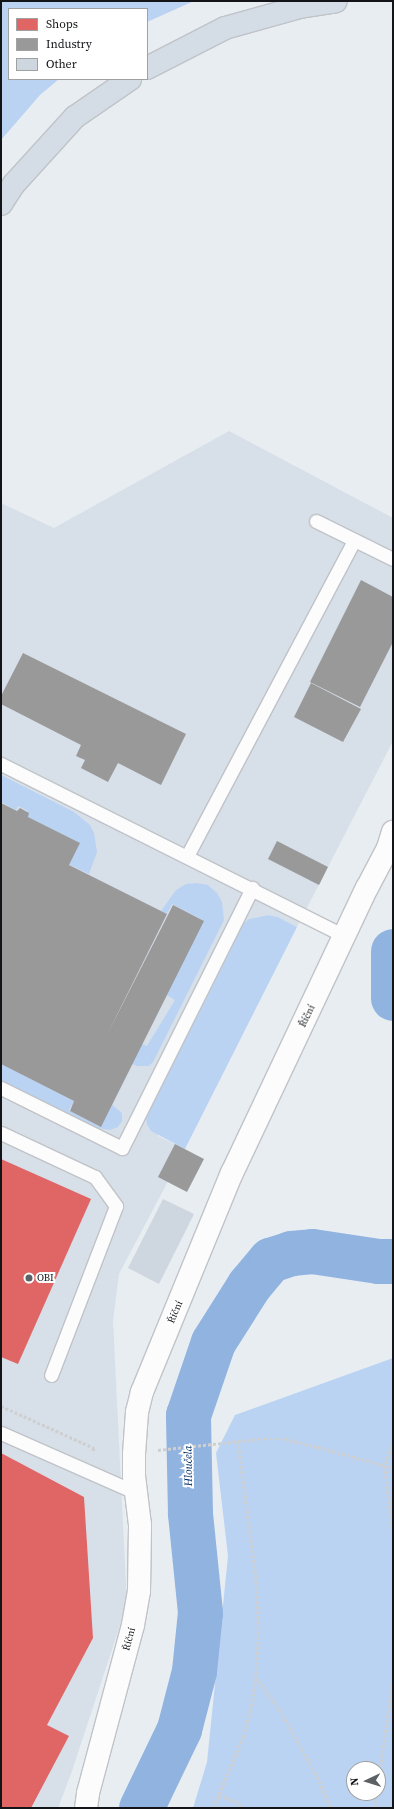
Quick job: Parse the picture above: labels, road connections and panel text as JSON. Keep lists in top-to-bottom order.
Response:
{
  "streets": {
    "street": ["Říční"]
  },
  "water": ["Hloučela"],
  "places": ["OBI"],
  "legend": ["Shops", "Industry", "Other"],
  "north": "left"
}
